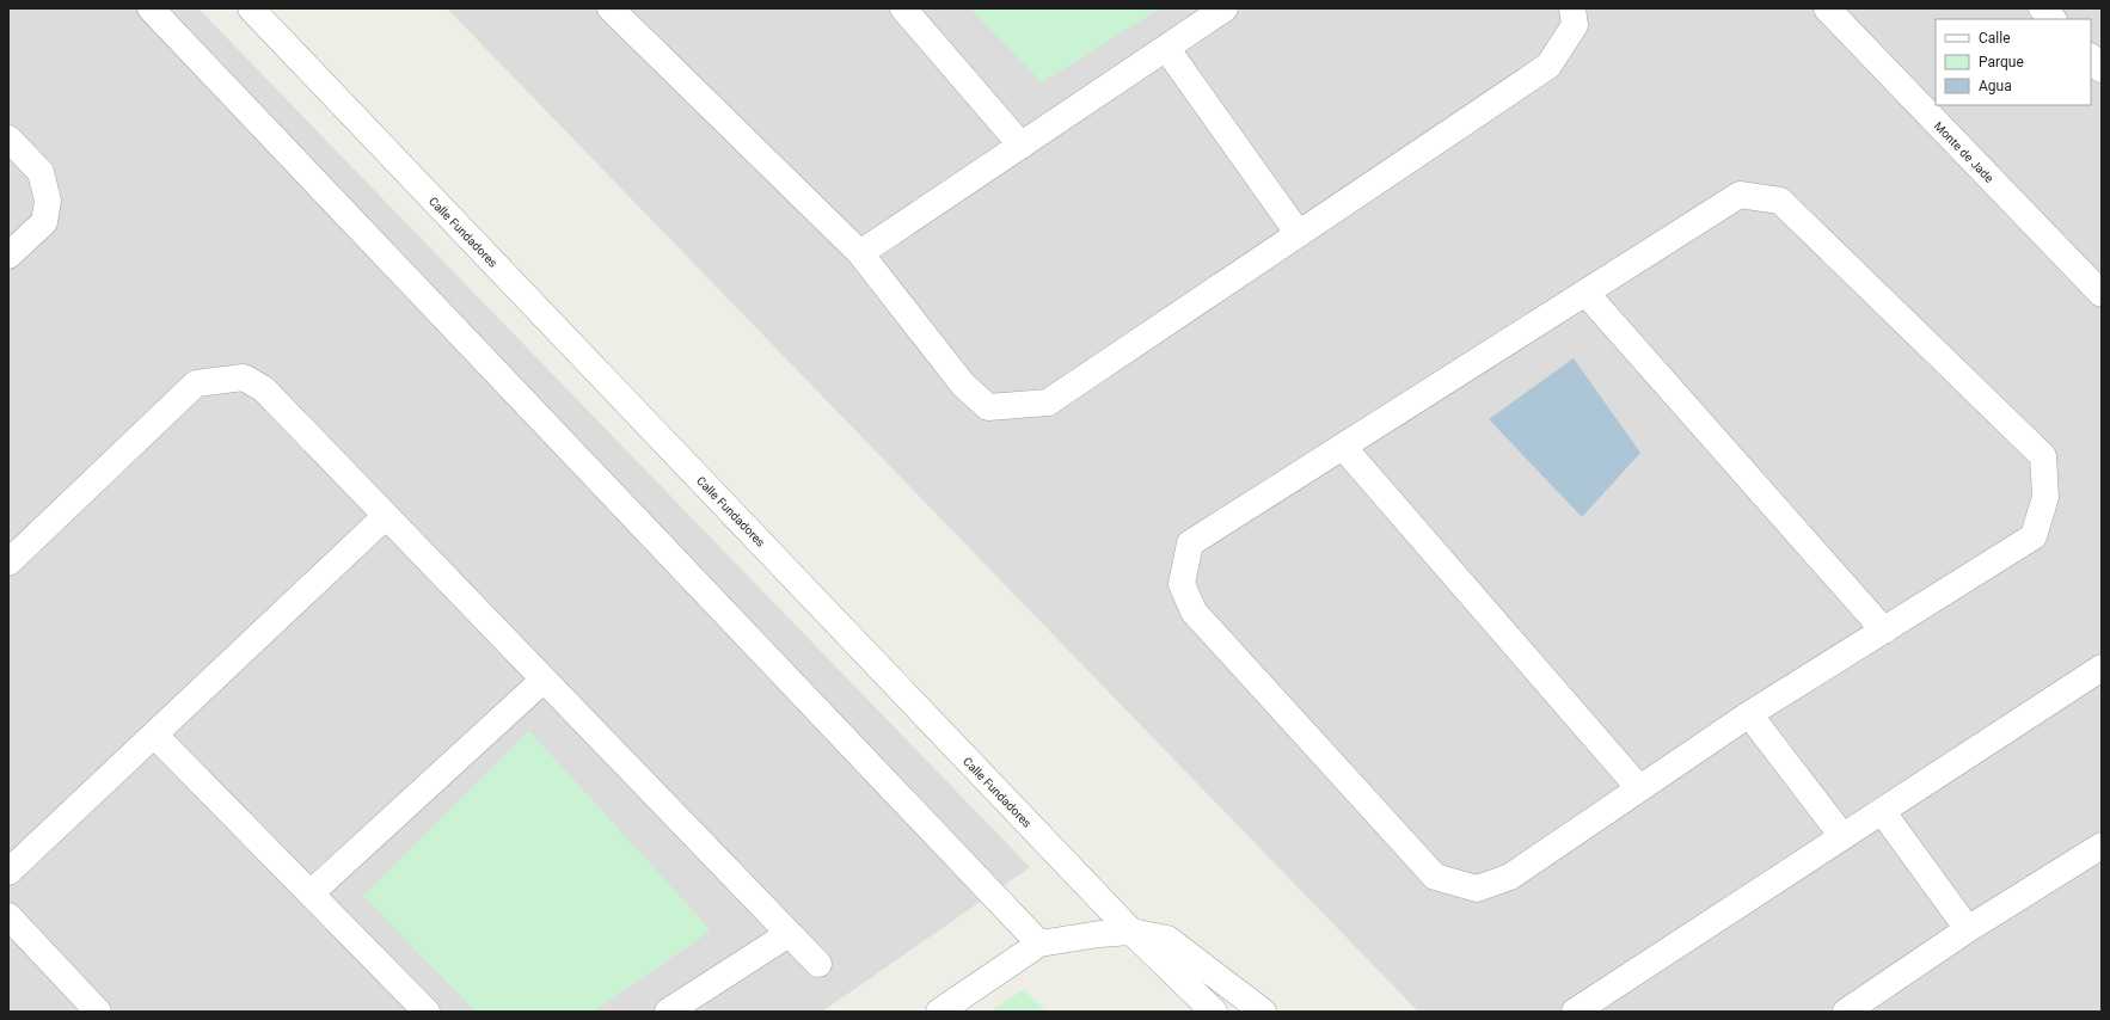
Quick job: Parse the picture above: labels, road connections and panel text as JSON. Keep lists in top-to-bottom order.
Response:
{
  "streets": {
    "street": ["Monte de Jade", "Calle Fundadores"]
  },
  "legend": ["Calle", "Parque", "Agua"]
}
